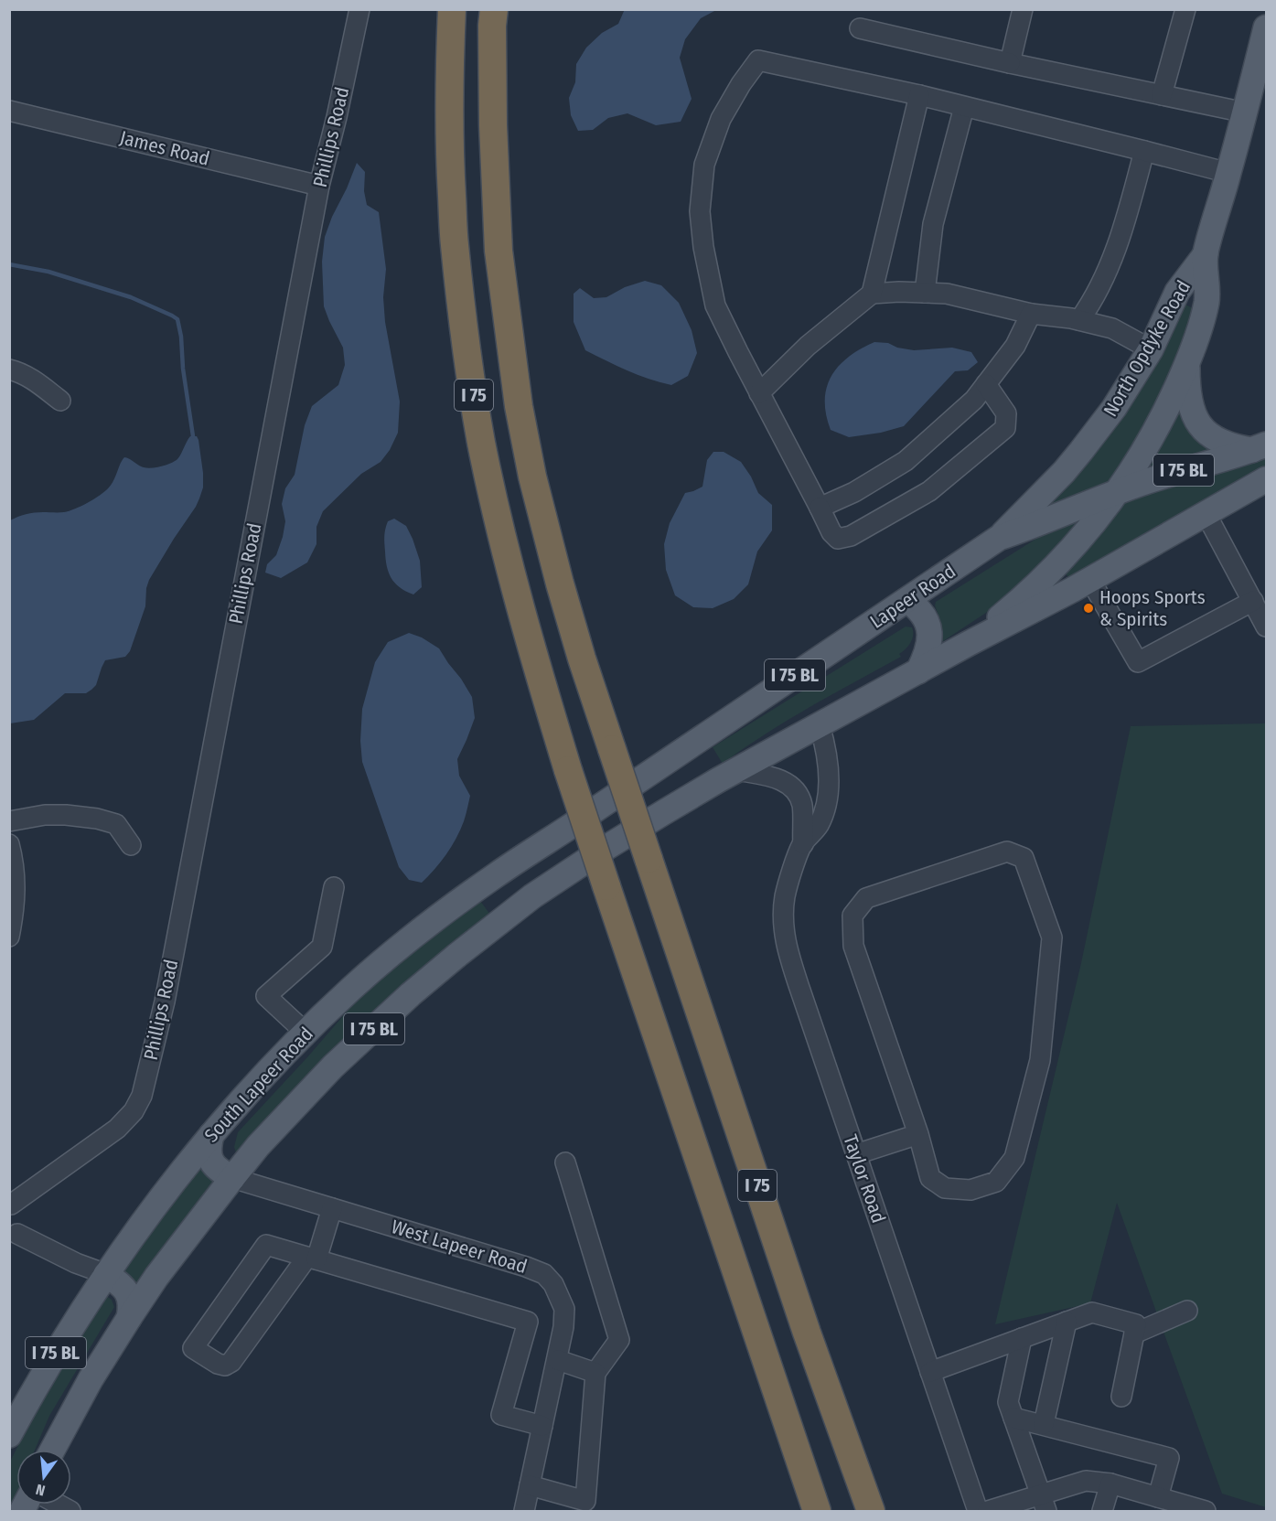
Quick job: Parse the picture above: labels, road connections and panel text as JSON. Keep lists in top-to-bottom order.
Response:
{
  "streets": {
    "highway": ["I 75"],
    "main road": [
      "North Opdyke Road",
      "I 75 BL",
      "Lapeer Road",
      "South Lapeer Road"
    ],
    "street": [
      "Phillips Road",
      "James Road",
      "Taylor Road",
      "West Lapeer Road"
    ]
  },
  "crossings": [
    ["Phillips Road", "James Road"],
    ["North Opdyke Road", "I 75 BL"],
    ["North Opdyke Road", "Lapeer Road"],
    ["I 75 BL", "Taylor Road"],
    ["I 75 BL", "West Lapeer Road"],
    ["Lapeer Road", "South Lapeer Road"]
  ],
  "places": ["Hoops Sports & Spirits"],
  "north": "bottom"
}
